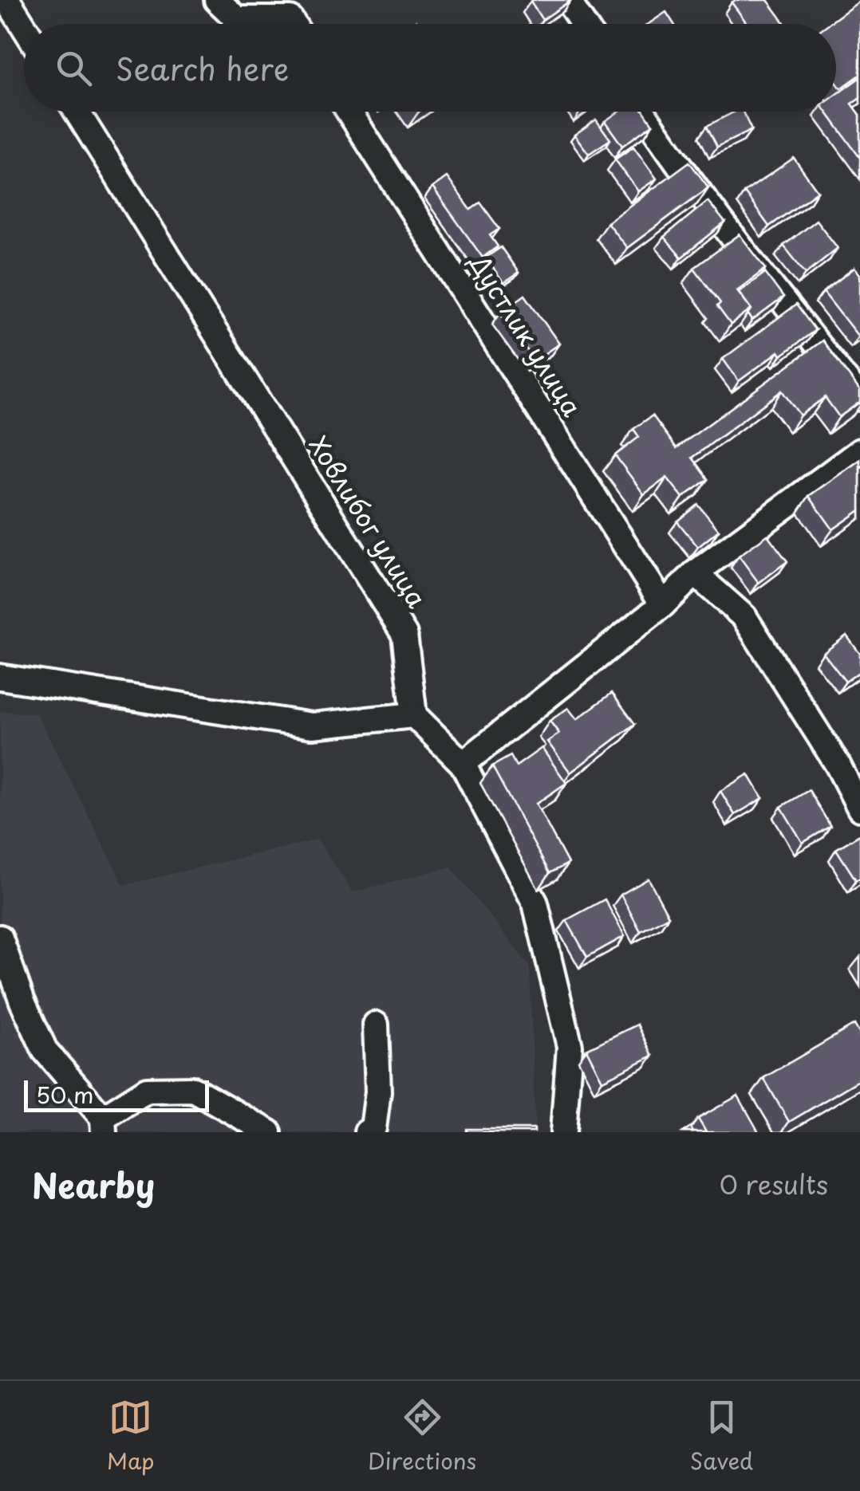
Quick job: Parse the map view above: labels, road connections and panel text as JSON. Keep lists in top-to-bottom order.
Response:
{
  "streets": {
    "street": ["Дустлик улица", "Ховлибог улица"]
  },
  "scale_bar": "50 m",
  "page": {
    "search": "Search here",
    "scale": "50 m",
    "heading": ["Nearby", "0 results"],
    "nav": ["Map", "Directions", "Saved"]
  }
}
